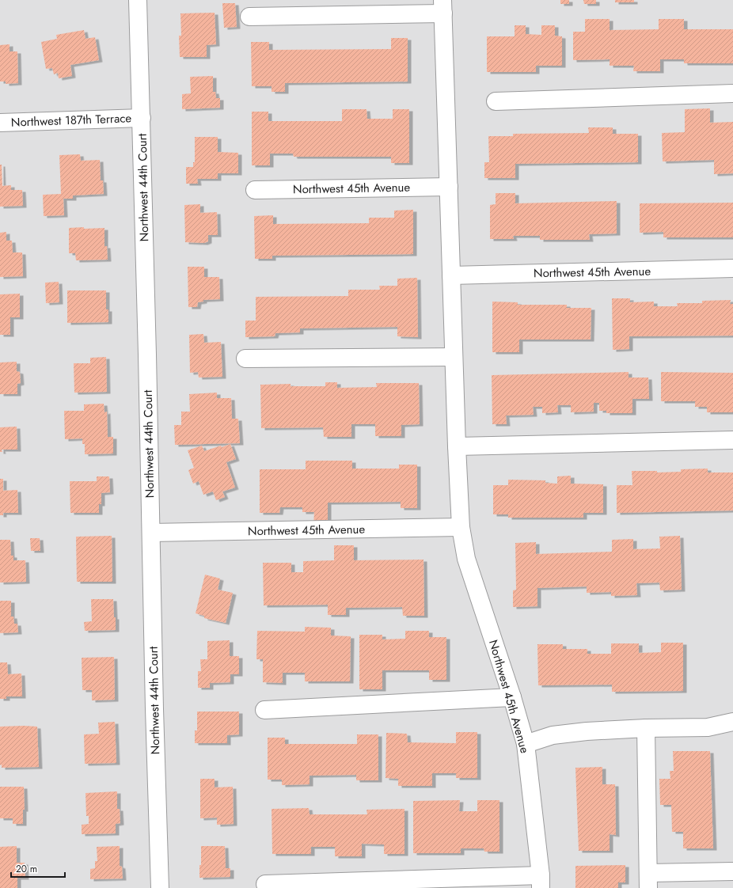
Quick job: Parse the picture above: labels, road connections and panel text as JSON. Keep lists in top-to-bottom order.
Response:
{
  "streets": {
    "street": ["Northwest 187th Terrace", "Northwest 44th Court", "Northwest 45th Avenue"]
  },
  "crossings": [
    ["Northwest 187th Terrace", "Northwest 44th Court"],
    ["Northwest 44th Court", "Northwest 45th Avenue"]
  ],
  "scale_bar": "20 m"
}
